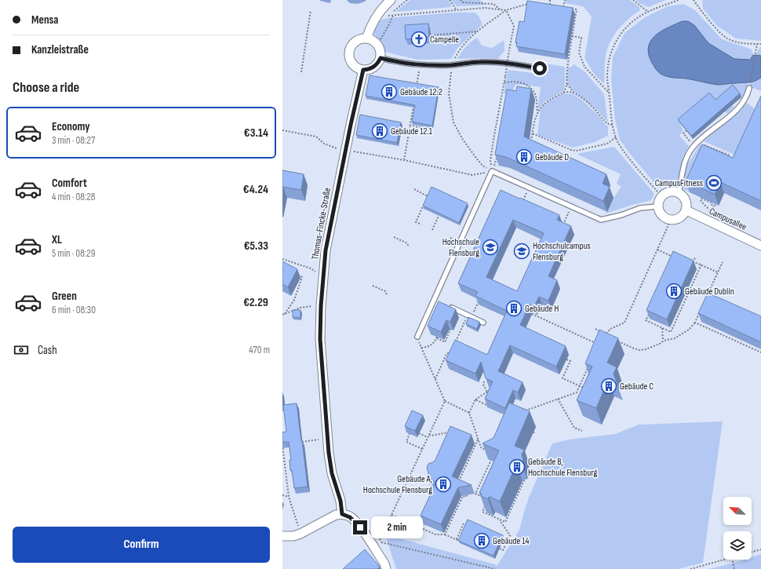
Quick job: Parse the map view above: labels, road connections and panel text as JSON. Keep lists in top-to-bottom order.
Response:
{
  "streets": {
    "street": ["Campusallee", "Thomas-Fincke-Straße"]
  },
  "places": {
    "church": ["Campelle"],
    "building": [
      "Gebäude 12.2",
      "Gebäude 12.1",
      "Gebäude D",
      "Gebäude Dublin",
      "Gebäude H",
      "Gebäude C",
      "Gebäude B, Hochschule Flensburg",
      "Gebäude A, Hochschule Flensburg",
      "Gebäude 14"
    ],
    "sports": ["CampusFitness"],
    "school or university": ["Hochschule Flensburg", "Hochschulcampus Flensburg"]
  },
  "north": "top left",
  "page": {
    "banner": ["Mensa", "Kanzleistraße"],
    "heading": "Choose a ride",
    "list": [
      {
        "name": "Economy",
        "note": "3 min · 08:27",
        "value": "€3.14"
      },
      {
        "name": "Comfort",
        "note": "4 min · 08:28",
        "value": "€4.24"
      },
      {
        "name": "XL",
        "note": "5 min · 08:29",
        "value": "€5.33"
      },
      {
        "name": "Green",
        "note": "6 min · 08:30",
        "value": "€2.29"
      }
    ],
    "pay": ["Cash", "470 m"],
    "bubble": "2 min",
    "buttons": "Confirm"
  }
}
